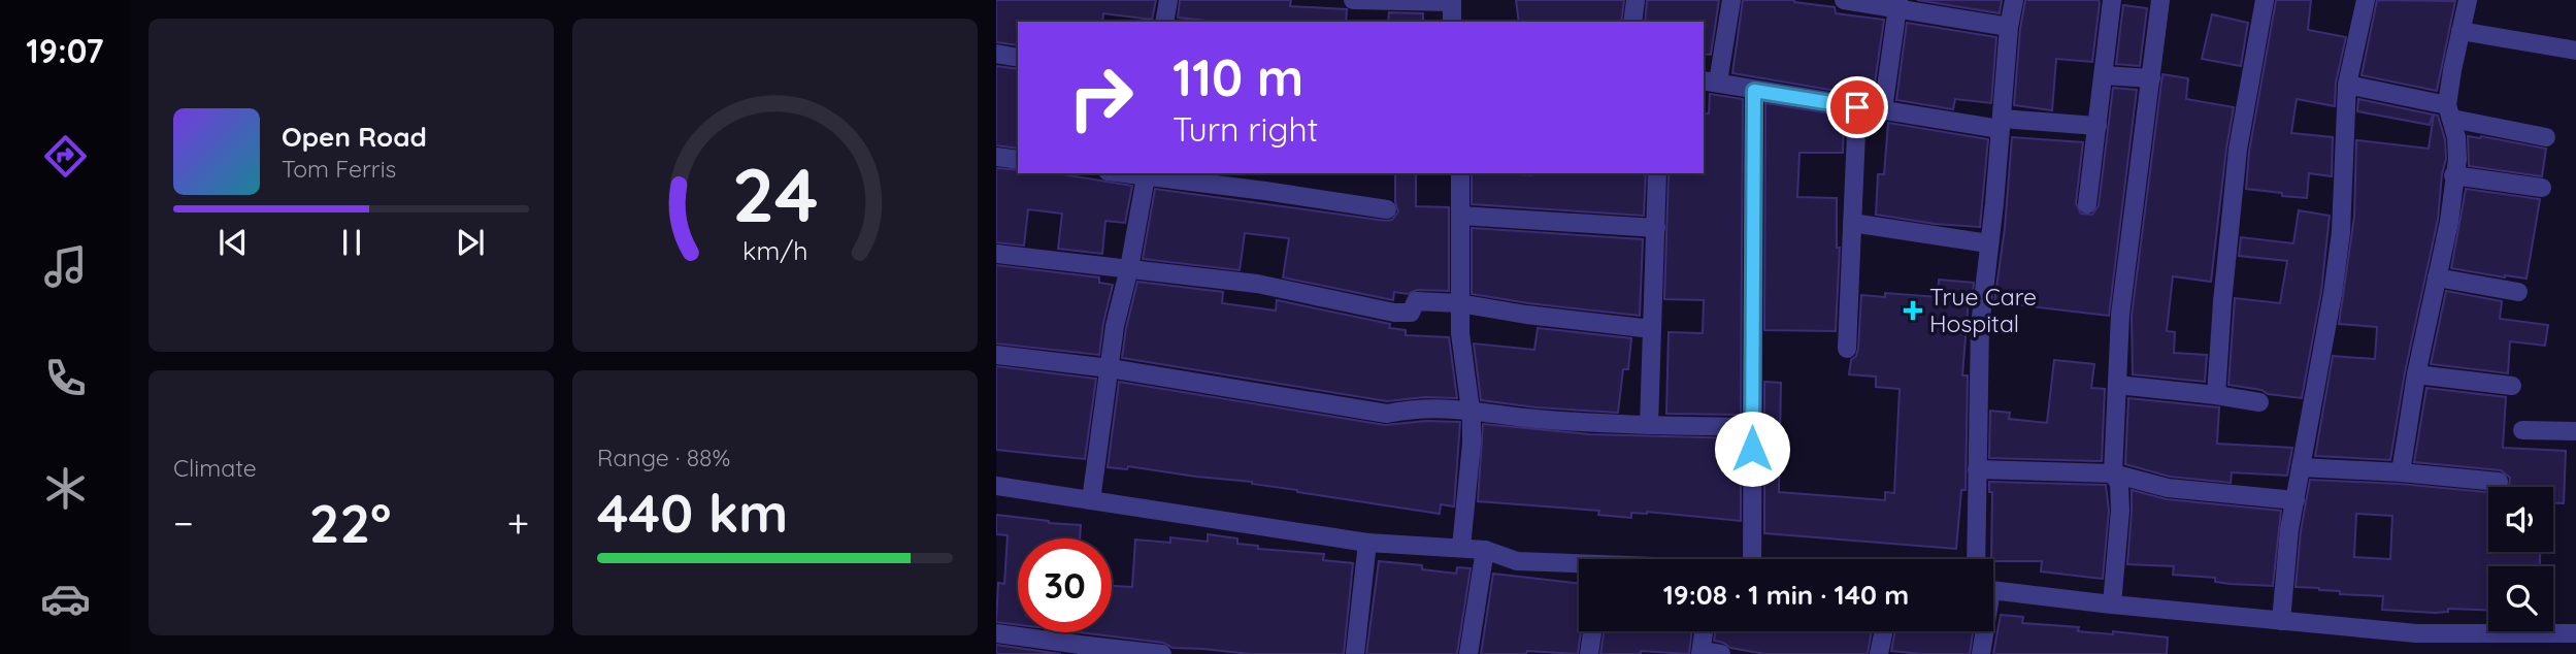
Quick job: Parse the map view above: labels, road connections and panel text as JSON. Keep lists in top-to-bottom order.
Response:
{
  "places": {
    "health": ["True Care Hospital"]
  },
  "page": {
    "tabs": "19:07",
    "turn": ["110 m", "Turn right"],
    "song": ["Open Road", "Tom Ferris"],
    "tile": [
      "Climate",
      ["Range · 88%", "440 km"]
    ],
    "heat": ["−", "22°", "+"],
    "limit": "30",
    "trip": "19:08 · 1 min · 140 m",
    "gauge": ["24", "km/h"]
  }
}
